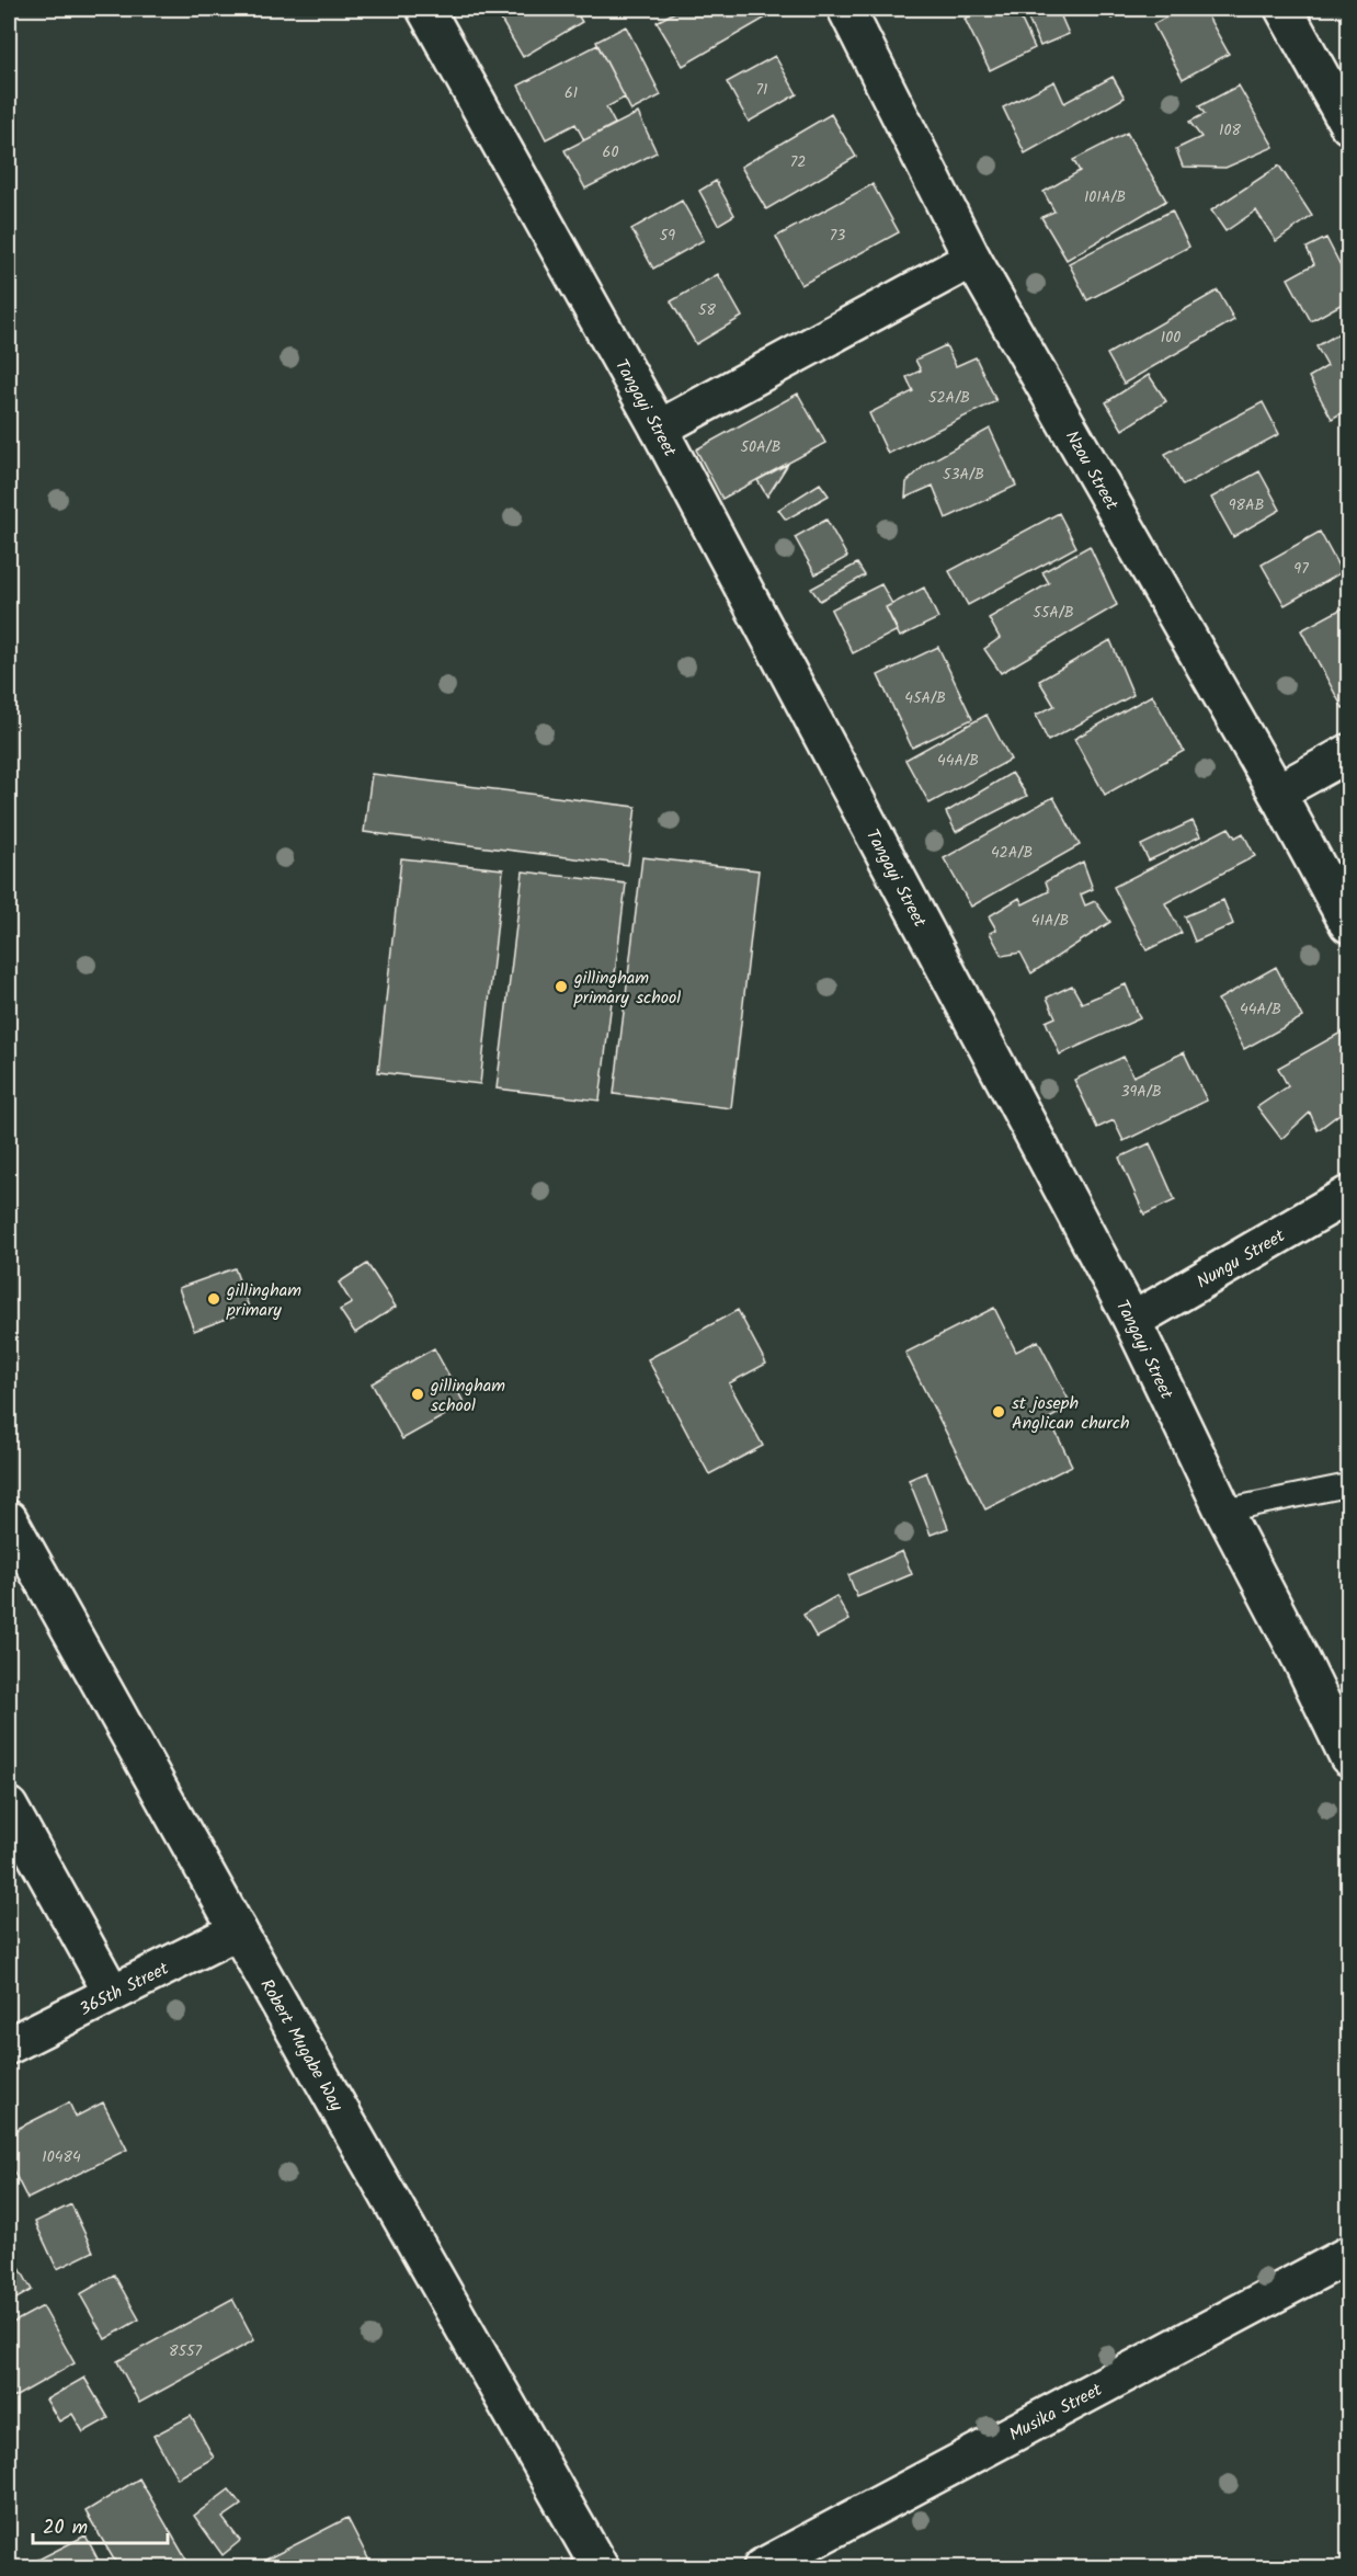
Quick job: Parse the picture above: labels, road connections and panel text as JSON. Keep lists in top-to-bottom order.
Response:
{
  "streets": {
    "street": [
      "Tangayi Street",
      "Nzou Street",
      "Nungu Street",
      "365th Street",
      "Robert Mugabe Way",
      "Musika Street"
    ]
  },
  "crossings": [
    ["Tangayi Street", "Nungu Street"],
    ["365th Street", "Robert Mugabe Way"]
  ],
  "places": [
    "gillingham primary school",
    "gillingham primary",
    "gillingham school",
    "st joseph Anglican church"
  ],
  "house_numbers": [
    "71",
    "61",
    "108",
    "60",
    "72",
    "101A/B",
    "59",
    "73",
    "58",
    "100",
    "52A/B",
    "50A/B",
    "53A/B",
    "98AB",
    "97",
    "55A/B",
    "45A/B",
    "44A/B",
    "42A/B",
    "41A/B",
    "44A/B",
    "39A/B",
    "10484",
    "8557"
  ],
  "scale_bar": "20 m"
}
